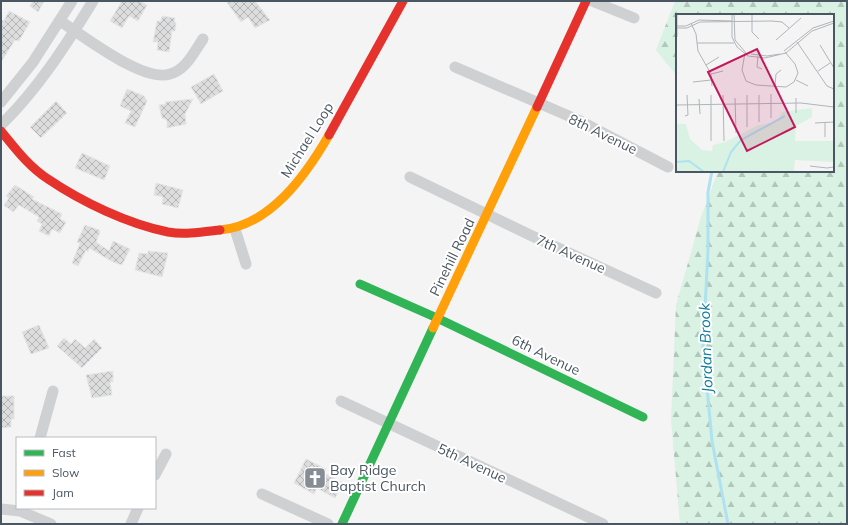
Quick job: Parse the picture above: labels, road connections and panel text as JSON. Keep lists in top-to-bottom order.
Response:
{
  "streets": {
    "street": [
      "8th Avenue",
      "Michael Loop",
      "7th Avenue",
      "Pinehill Road",
      "6th Avenue",
      "5th Avenue"
    ]
  },
  "crossings": [
    ["8th Avenue", "Pinehill Road"],
    ["7th Avenue", "Pinehill Road"],
    ["Pinehill Road", "6th Avenue"],
    ["Pinehill Road", "5th Avenue"]
  ],
  "water": ["Jordan Brook"],
  "places": {
    "church": ["Bay Ridge Baptist Church"]
  },
  "legend": ["Fast", "Slow", "Jam"]
}
